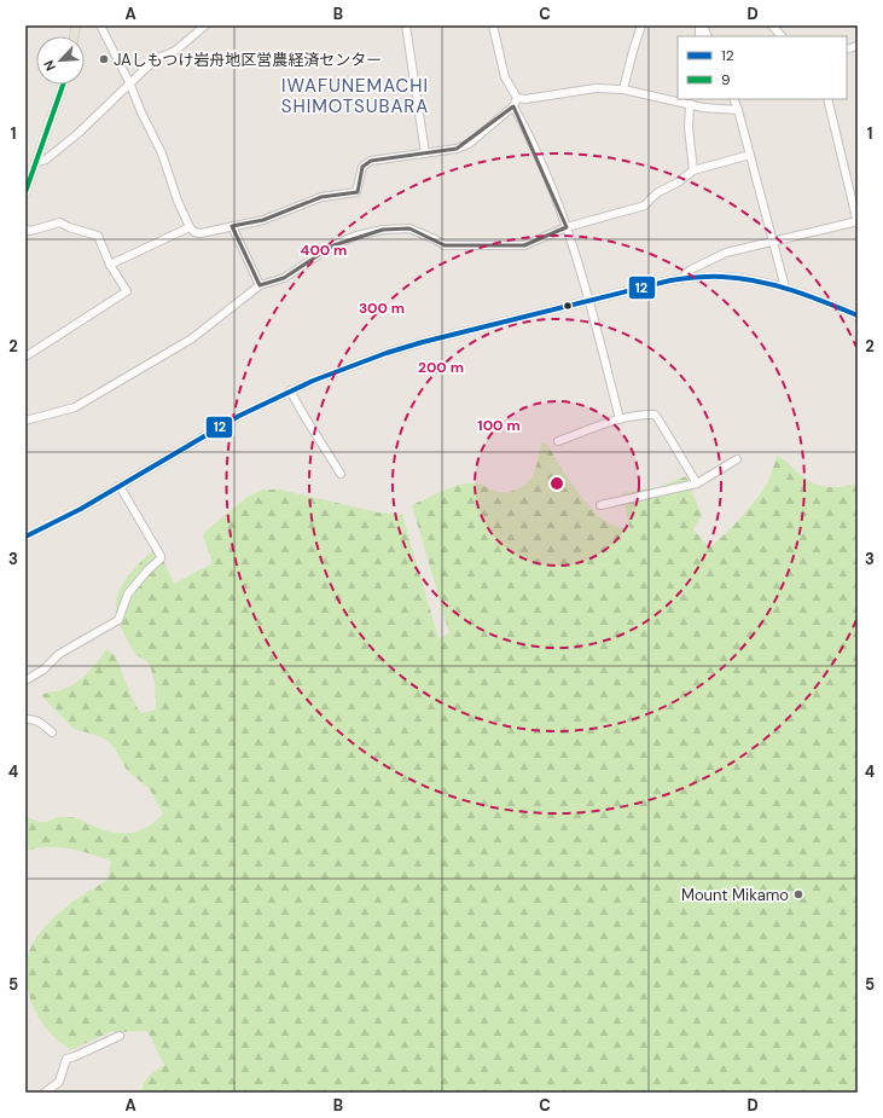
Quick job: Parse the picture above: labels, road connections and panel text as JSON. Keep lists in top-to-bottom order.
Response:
{
  "districts": ["IWAFUNEMACHI SHIMOTSUBARA"],
  "places": ["JAしもつけ岩舟地区営農経済センター", "Mount Mikamo"],
  "lines": ["transit line 9", "transit line 12"],
  "legend": ["12", "9"],
  "north": "bottom left",
  "grid": {
    "columns": [
      "A",
      "B",
      "C",
      "D"
    ],
    "rows": [
      "1",
      "2",
      "3",
      "4",
      "5"
    ]
  },
  "rings": [
    "400 m",
    "300 m",
    "200 m",
    "100 m"
  ]
}
